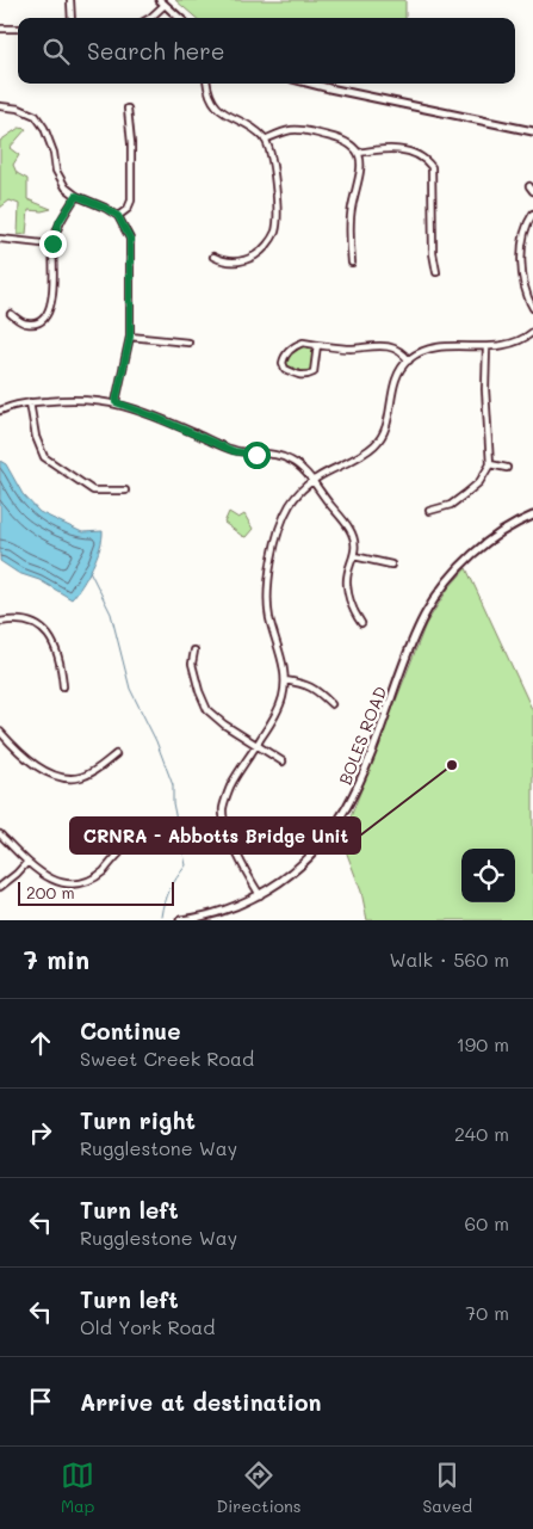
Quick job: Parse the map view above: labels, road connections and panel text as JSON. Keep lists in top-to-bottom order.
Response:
{
  "streets": {
    "street": ["BOLES ROAD"]
  },
  "places": ["CRNRA - Abbotts Bridge Unit"],
  "scale_bar": "200 m",
  "page": {
    "search": "Search here",
    "scale": "200 m",
    "heading": ["7 min", "Walk · 560 m"],
    "list": [
      ["Continue", "Sweet Creek Road", "190 m"],
      ["Turn right", "Rugglestone Way", "240 m"],
      ["Turn left", "Rugglestone Way", "60 m"],
      ["Turn left", "Old York Road", "70 m"],
      "Arrive at destination"
    ],
    "nav": ["Map", "Directions", "Saved"]
  }
}
